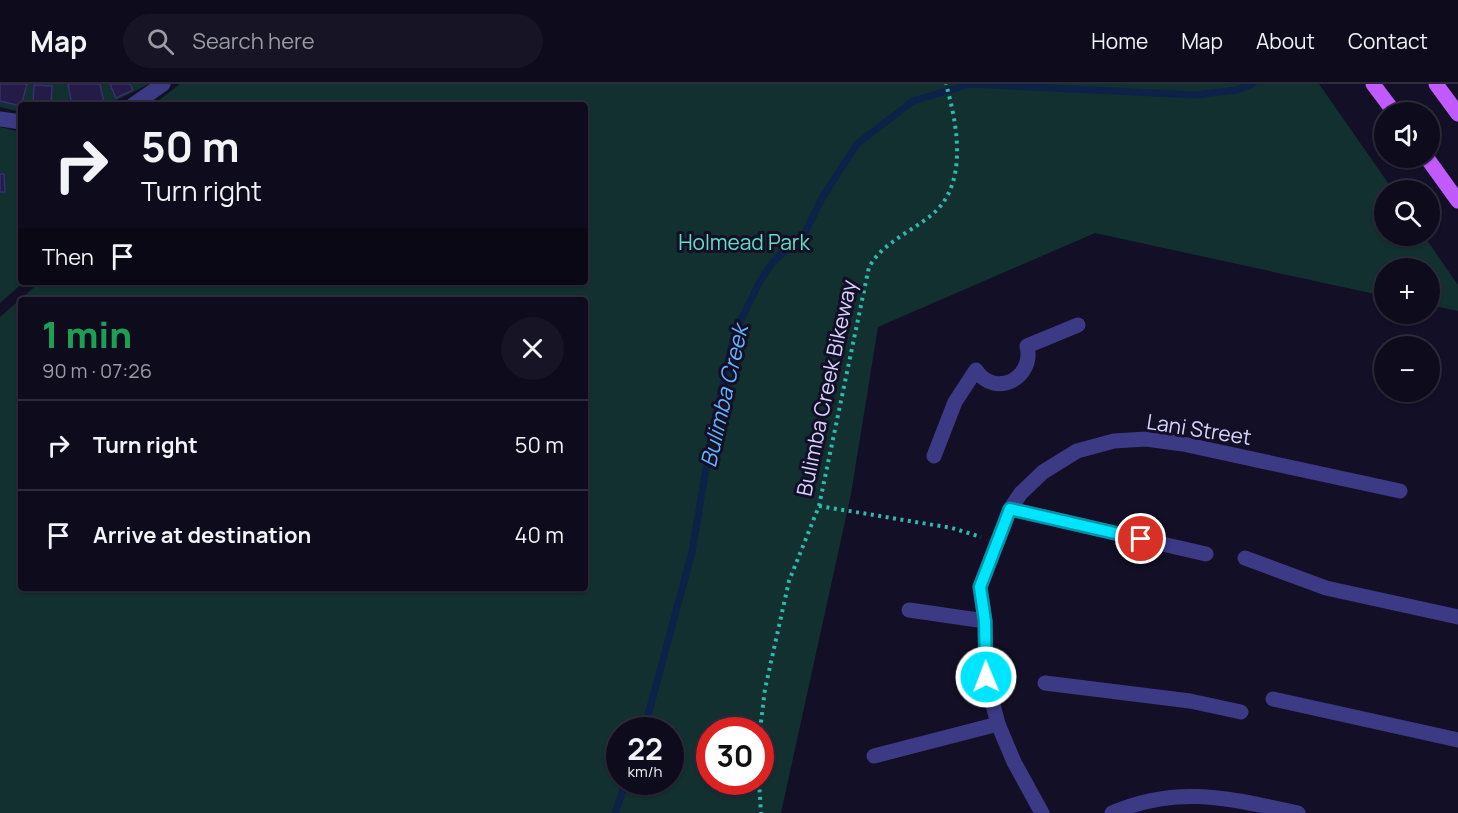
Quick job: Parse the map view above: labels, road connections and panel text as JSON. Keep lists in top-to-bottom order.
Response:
{
  "streets": {
    "street": ["Lani Street"],
    "path": ["Bulimba Creek Bikeway"]
  },
  "water": ["Bulimba Creek"],
  "parks": ["Holmead Park"],
  "page": {
    "header": "Map",
    "search": "Search here",
    "nav": [
      "Home",
      "Map",
      "About",
      "Contact"
    ],
    "map_buttons": ["+", "−"],
    "turn": ["50 m", "Turn right"],
    "then": "Then",
    "heading": ["1 min", "90 m · 07:26"],
    "list": [
      {
        "name": "Turn right",
        "value": "50 m"
      },
      {
        "name": "Arrive at destination",
        "value": "40 m"
      }
    ],
    "speed": "22 km/h",
    "limit": "30"
  }
}
